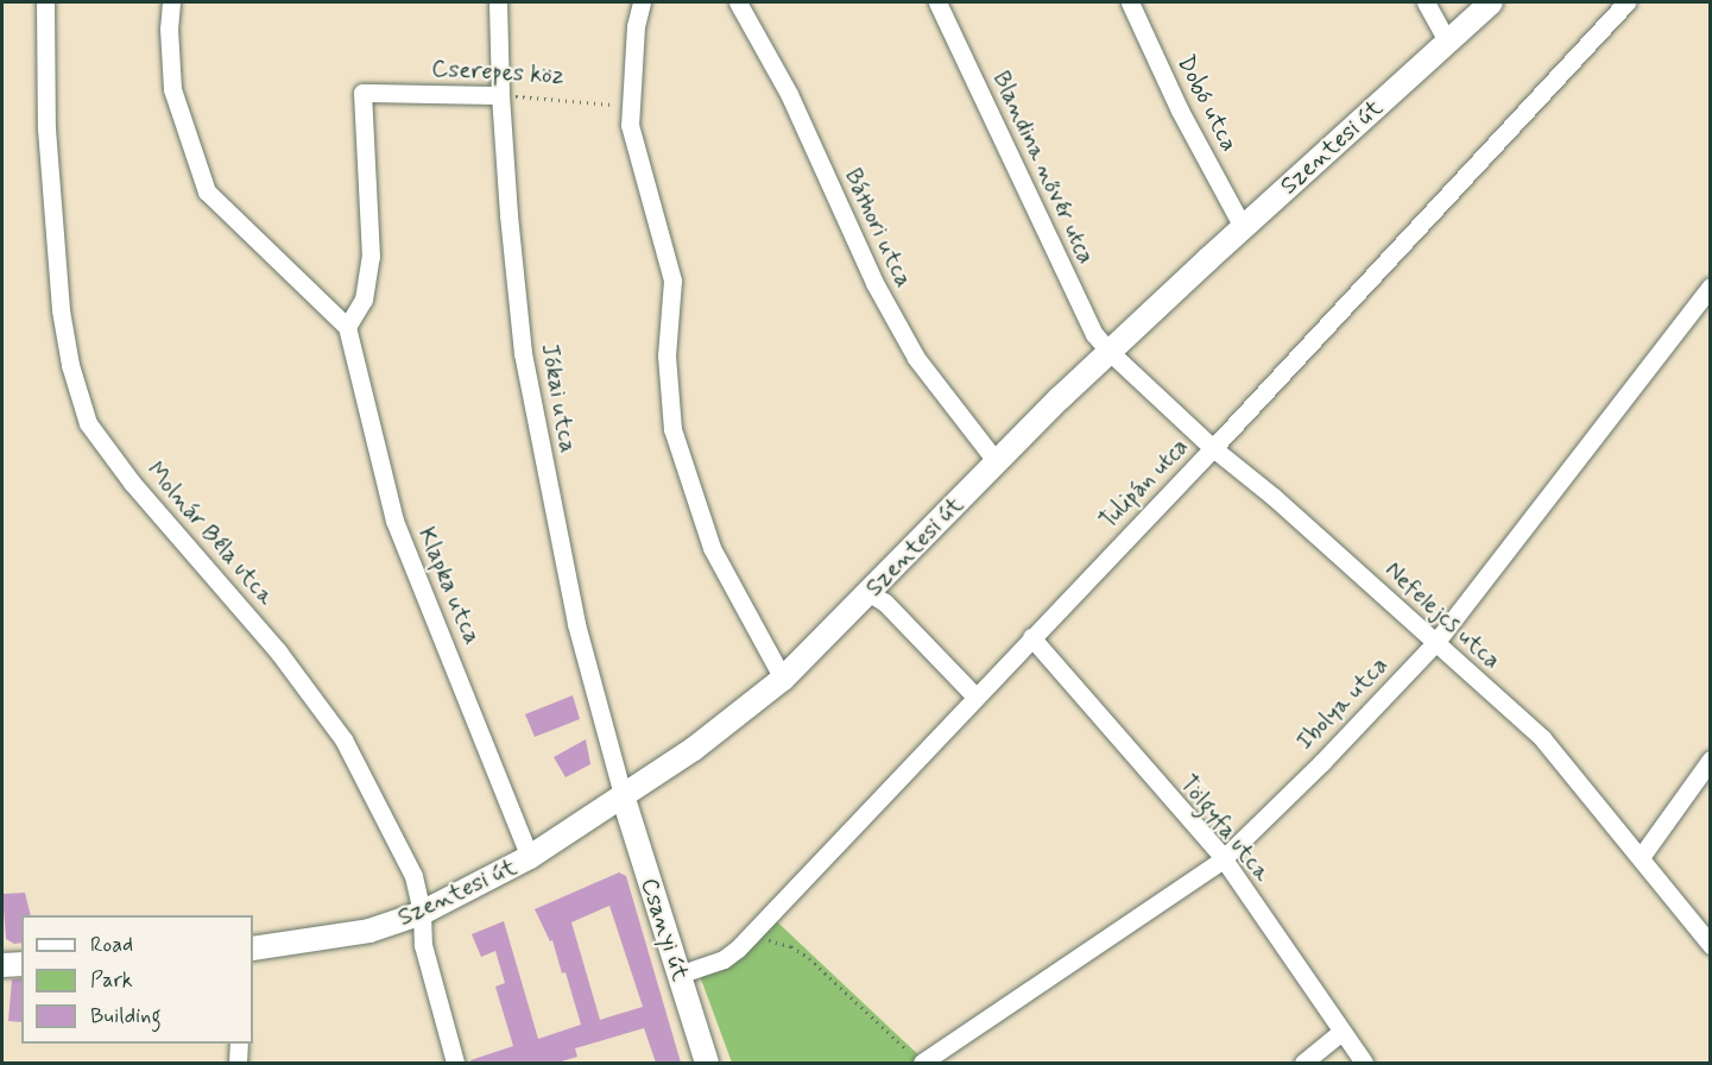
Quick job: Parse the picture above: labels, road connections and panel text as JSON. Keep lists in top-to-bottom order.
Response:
{
  "streets": {
    "street": [
      "Cserepes köz",
      "Dobó utca",
      "Szentesi út",
      "Blandina nővér utca",
      "Báthori utca",
      "Jókai utca",
      "Tulipán utca",
      "Molnár Béla utca",
      "Klapka utca",
      "Nefelejcs utca",
      "Ibolya utca",
      "Tölgyfa utca",
      "Csanyi út"
    ]
  },
  "crossings": [
    ["Cserepes köz", "Jókai utca"],
    ["Cserepes köz", "Klapka utca"],
    ["Dobó utca", "Szentesi út"],
    ["Szentesi út", "Blandina nővér utca"],
    ["Szentesi út", "Báthori utca"],
    ["Szentesi út", "Jókai utca"],
    ["Szentesi út", "Molnár Béla utca"],
    ["Szentesi út", "Klapka utca"],
    ["Szentesi út", "Nefelejcs utca"],
    ["Szentesi út", "Csanyi út"],
    ["Blandina nővér utca", "Nefelejcs utca"],
    ["Jókai utca", "Csanyi út"],
    ["Tulipán utca", "Nefelejcs utca"],
    ["Tulipán utca", "Tölgyfa utca"],
    ["Tulipán utca", "Csanyi út"],
    ["Nefelejcs utca", "Ibolya utca"],
    ["Ibolya utca", "Tölgyfa utca"]
  ],
  "legend": ["Road", "Park", "Building"]
}
